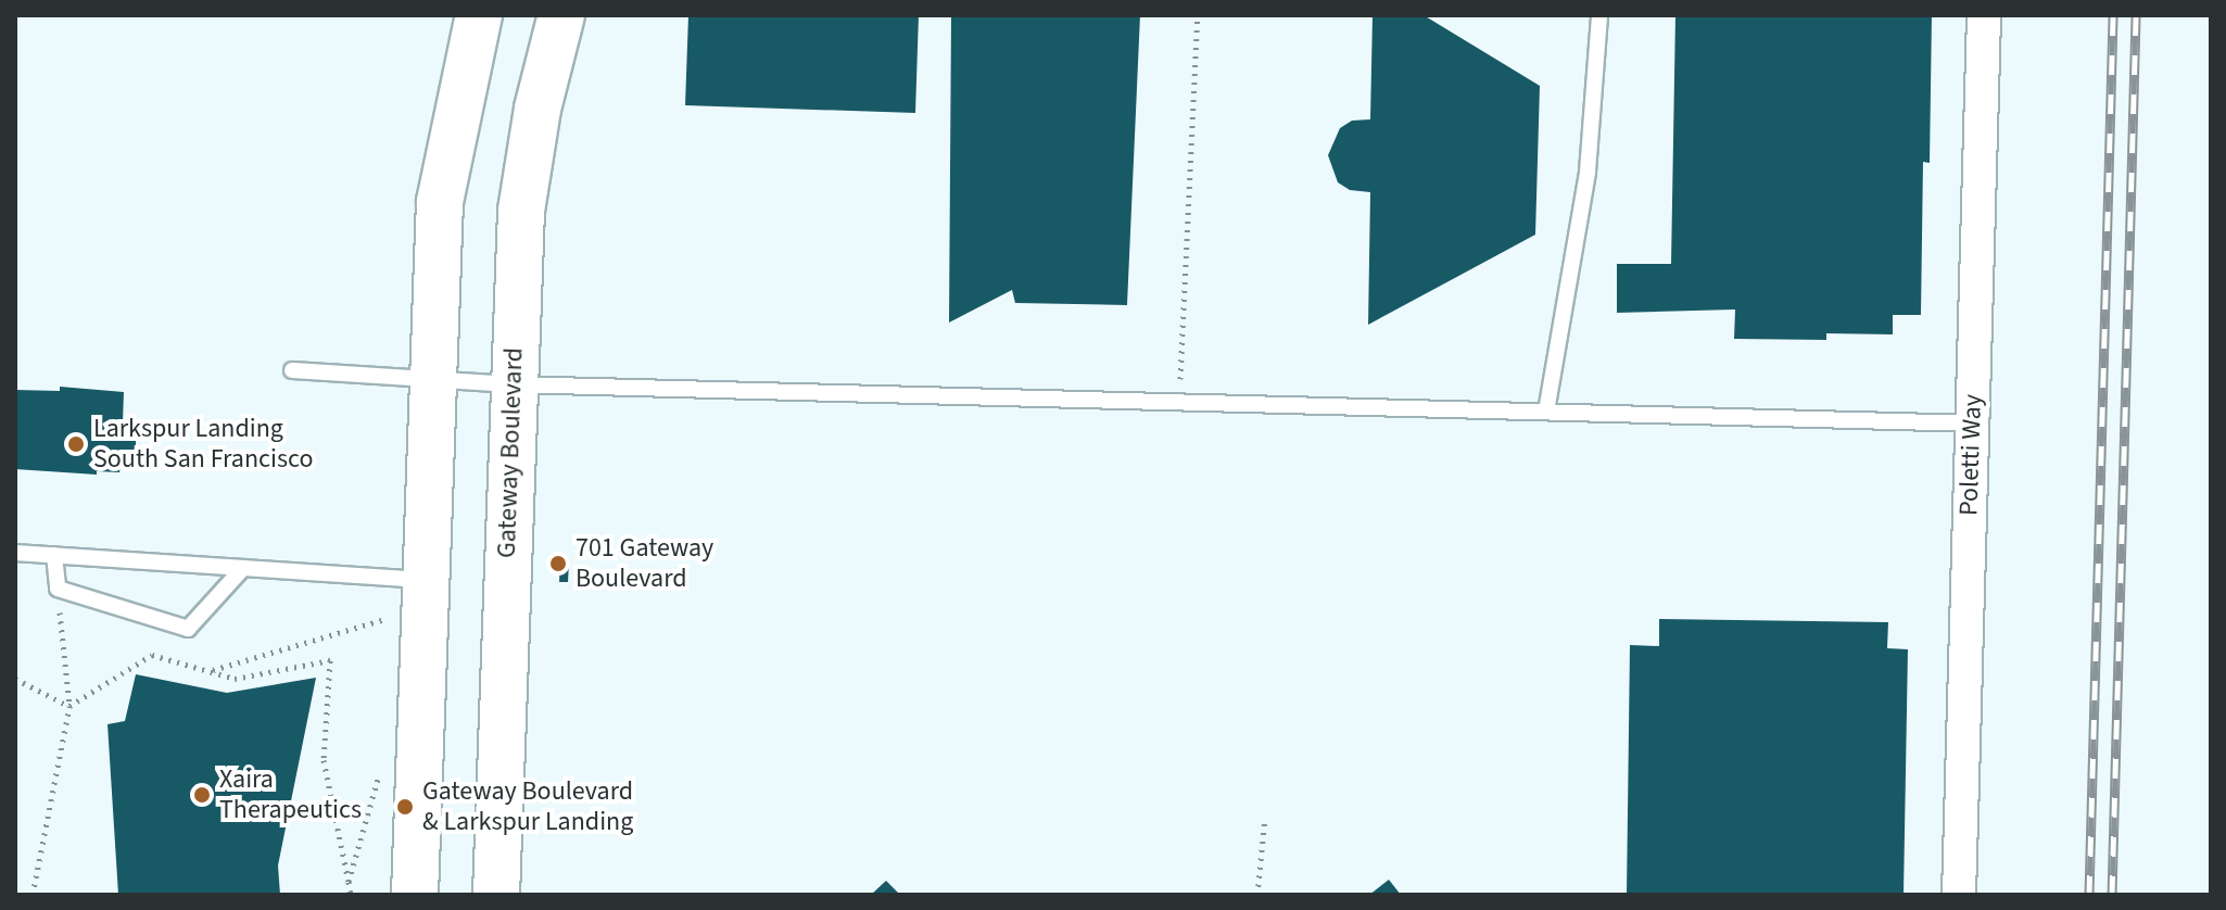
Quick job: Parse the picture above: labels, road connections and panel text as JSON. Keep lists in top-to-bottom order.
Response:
{
  "streets": {
    "main road": ["Gateway Boulevard"],
    "street": ["Poletti Way"]
  },
  "places": [
    "Larkspur Landing South San Francisco",
    "701 Gateway Boulevard",
    "Xaira Therapeutics",
    "Gateway Boulevard & Larkspur Landing"
  ]
}
